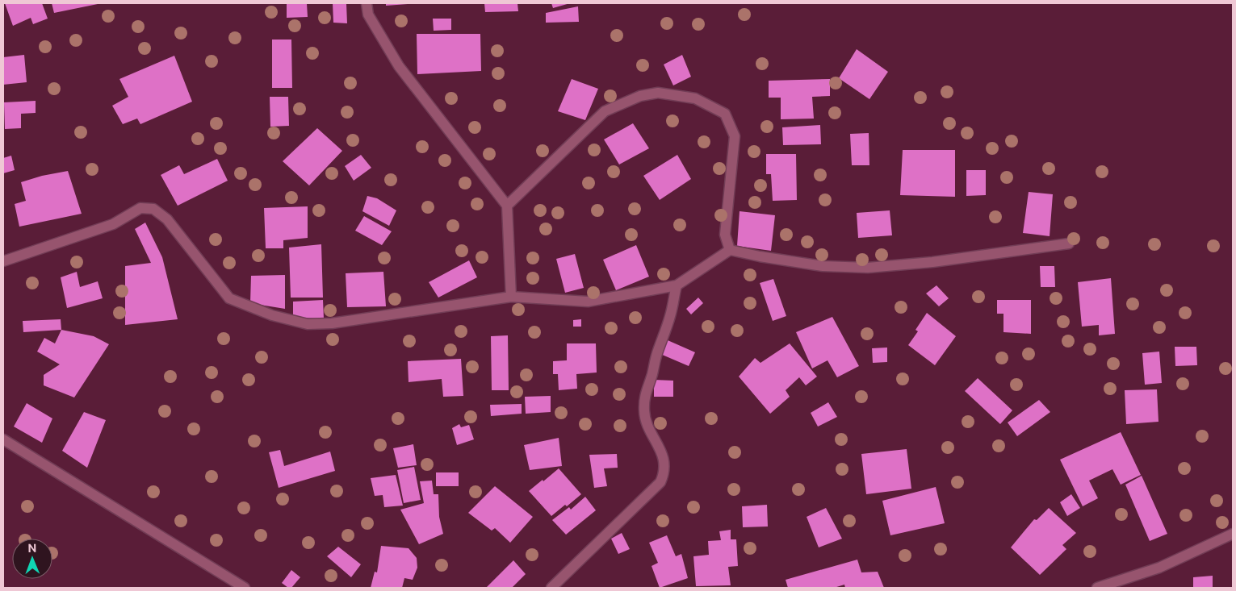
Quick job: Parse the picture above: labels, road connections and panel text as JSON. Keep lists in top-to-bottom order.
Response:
{
  "north": "top"
}
